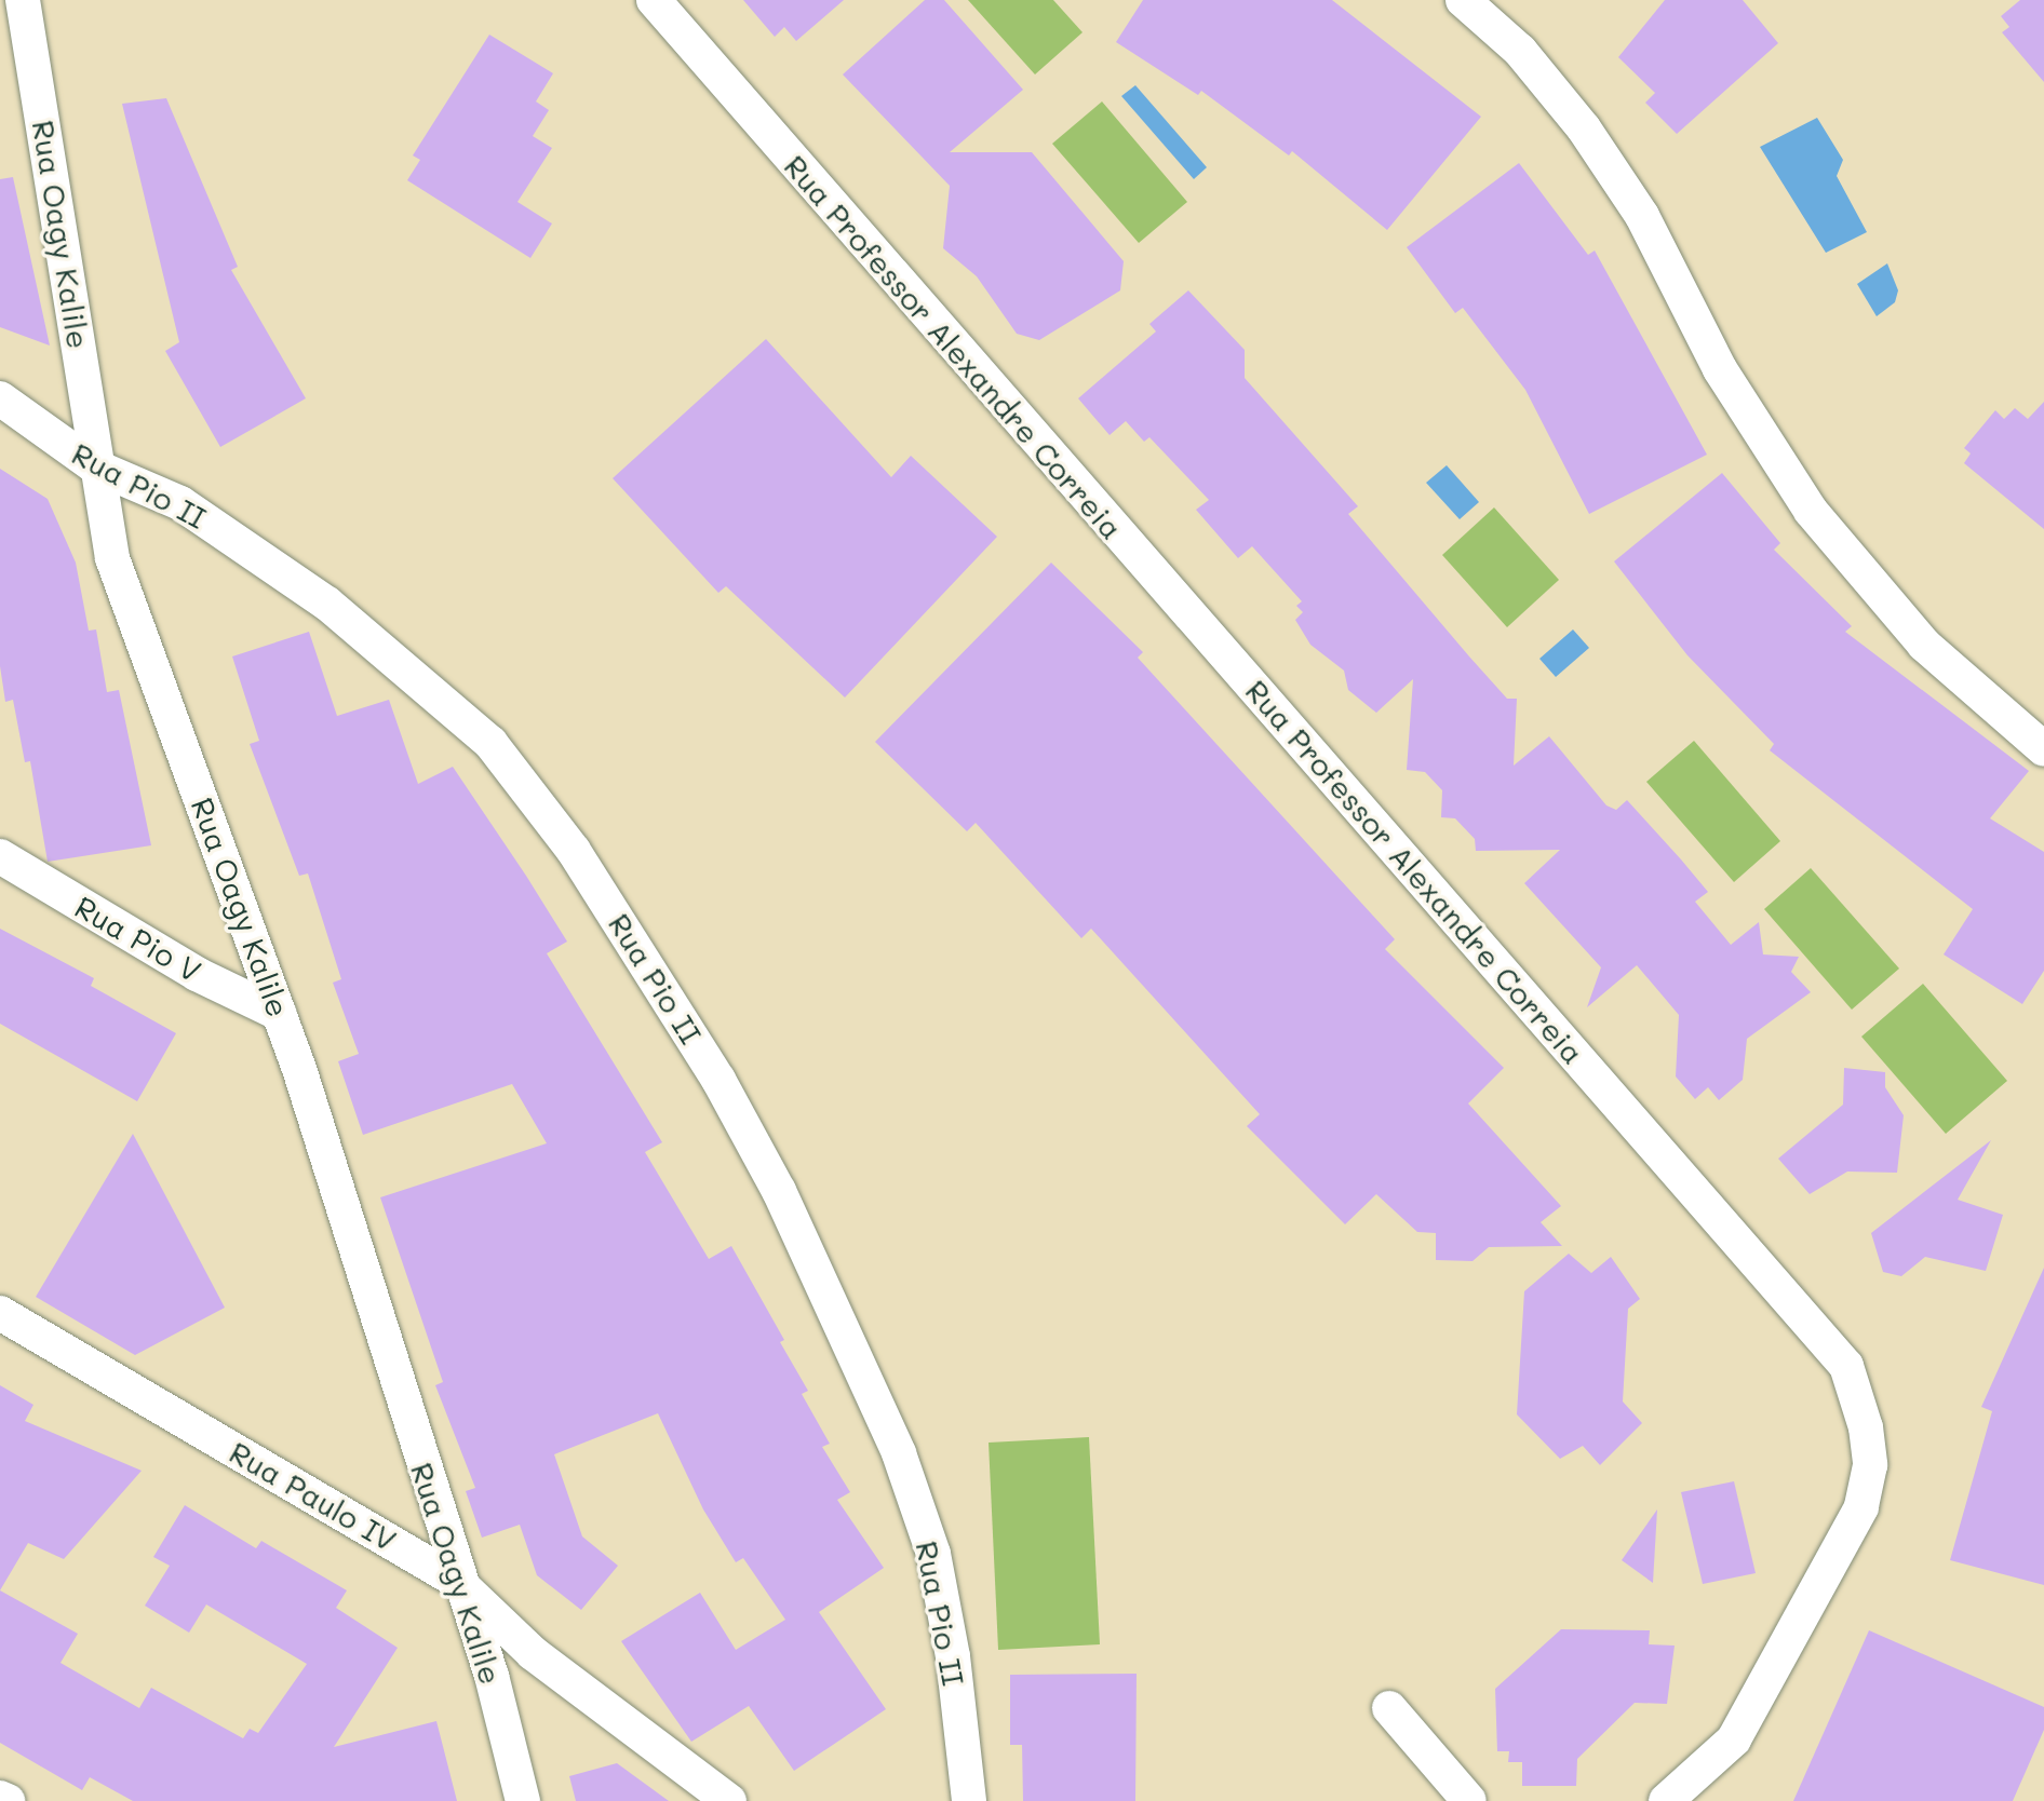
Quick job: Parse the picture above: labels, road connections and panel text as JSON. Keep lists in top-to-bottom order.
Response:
{
  "streets": {
    "street": [
      "Rua Oagy Kalile",
      "Rua Professor Alexandre Correia",
      "Rua Pio II",
      "Rua Pio V",
      "Rua Paulo IV"
    ]
  },
  "crossings": [
    ["Rua Oagy Kalile", "Rua Pio II"],
    ["Rua Oagy Kalile", "Rua Pio V"],
    ["Rua Oagy Kalile", "Rua Paulo IV"]
  ]
}
